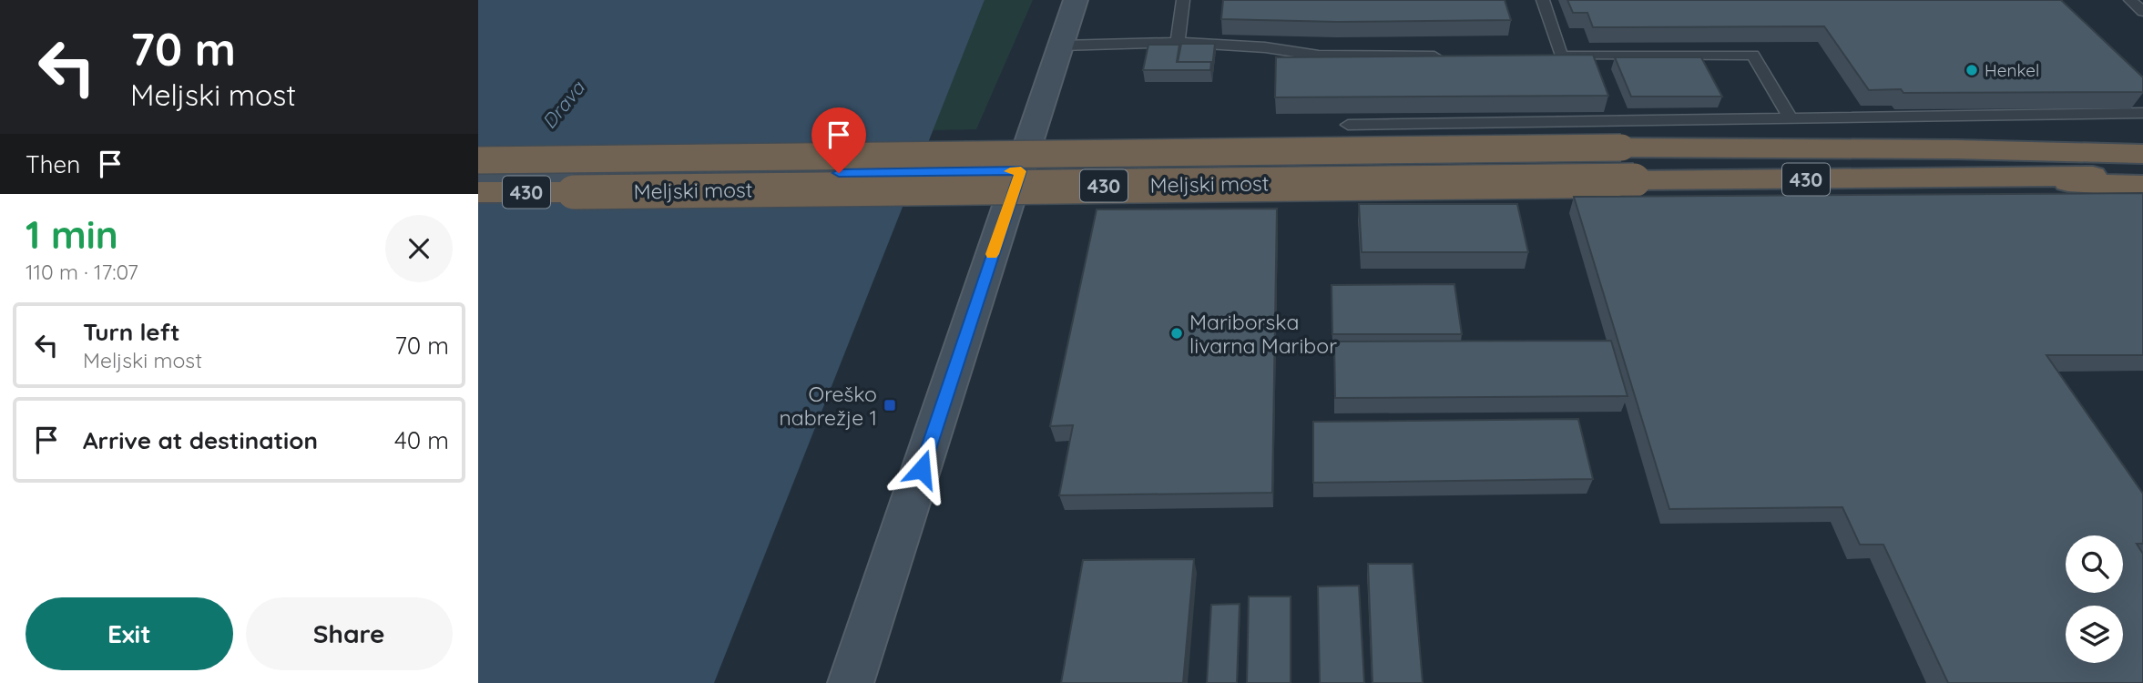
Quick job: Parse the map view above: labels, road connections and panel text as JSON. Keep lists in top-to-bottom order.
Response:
{
  "streets": {
    "highway": ["430", "Meljski most"]
  },
  "crossings": [
    ["430", "Meljski most"]
  ],
  "water": ["Drava"],
  "places": {
    "other": ["Henkel", "Mariborska livarna Maribor"],
    "transit": ["Oreško nabrežje 1"]
  },
  "page": {
    "turn": ["70 m", "Meljski most"],
    "then": "Then",
    "heading": ["1 min", "110 m · 17:07"],
    "list": [
      {
        "name": "Turn left",
        "note": "Meljski most",
        "value": "70 m"
      },
      {
        "name": "Arrive at destination",
        "value": "40 m"
      }
    ],
    "buttons": ["Exit", "Share"]
  }
}
